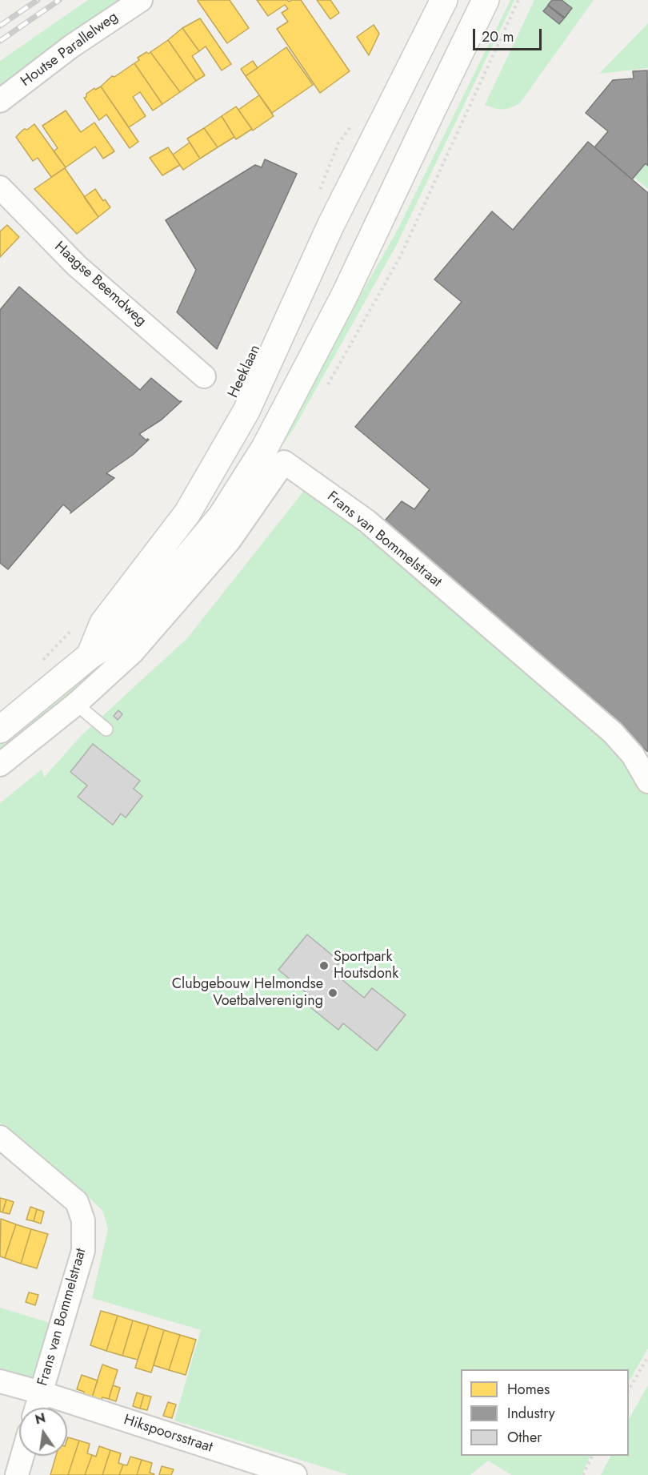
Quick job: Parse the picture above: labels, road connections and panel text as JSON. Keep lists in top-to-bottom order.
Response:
{
  "streets": {
    "main road": ["Heeklaan"],
    "street": [
      "Houtse Parallelweg",
      "Haagse Beemdweg",
      "Frans van Bommelstraat",
      "Hikspoorsstraat"
    ]
  },
  "crossings": [
    ["Frans van Bommelstraat", "Hikspoorsstraat"]
  ],
  "places": ["Sportpark Houtsdonk", "Clubgebouw Helmondse Voetbalvereniging"],
  "legend": ["Homes", "Industry", "Other"],
  "scale_bar": "20 m",
  "north": "top"
}
